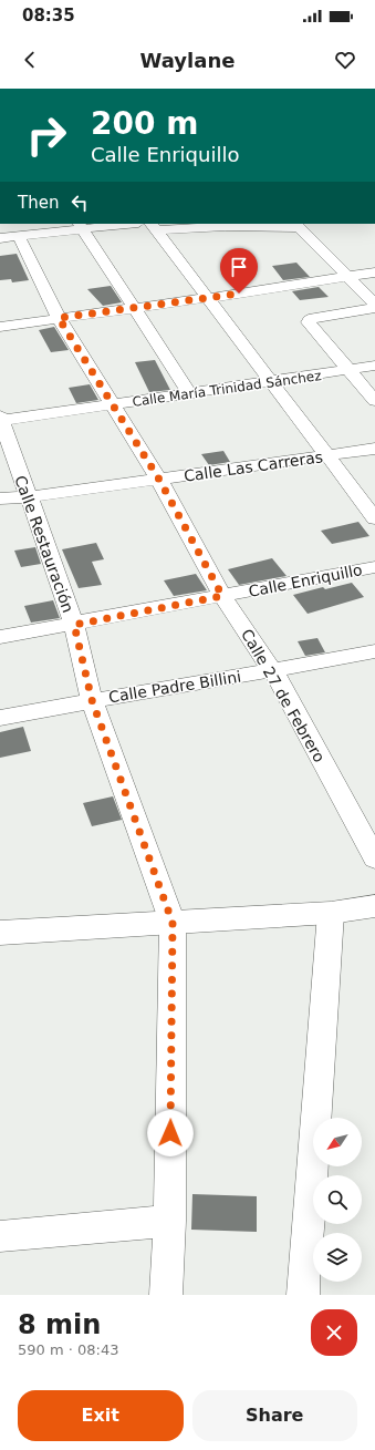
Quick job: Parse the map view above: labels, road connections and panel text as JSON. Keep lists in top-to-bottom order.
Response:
{
  "streets": {
    "street": [
      "Calle María Trinidad Sánchez",
      "Calle Las Carreras",
      "Calle Restauración",
      "Calle Enriquillo",
      "Calle Padre Billini",
      "Calle 27 de Febrero"
    ]
  },
  "crossings": [
    ["Calle María Trinidad Sánchez", "Calle Restauración"],
    ["Calle María Trinidad Sánchez", "Calle 27 de Febrero"],
    ["Calle Las Carreras", "Calle Restauración"],
    ["Calle Las Carreras", "Calle 27 de Febrero"],
    ["Calle Restauración", "Calle Enriquillo"],
    ["Calle Restauración", "Calle Padre Billini"],
    ["Calle Enriquillo", "Calle 27 de Febrero"],
    ["Calle Padre Billini", "Calle 27 de Febrero"]
  ],
  "north": "bottom left",
  "page": {
    "status": "08:35",
    "header": "Waylane",
    "turn": ["200 m", "Calle Enriquillo"],
    "then": "Then",
    "heading": ["8 min", "590 m · 08:43"],
    "buttons": ["Exit", "Share"]
  }
}
